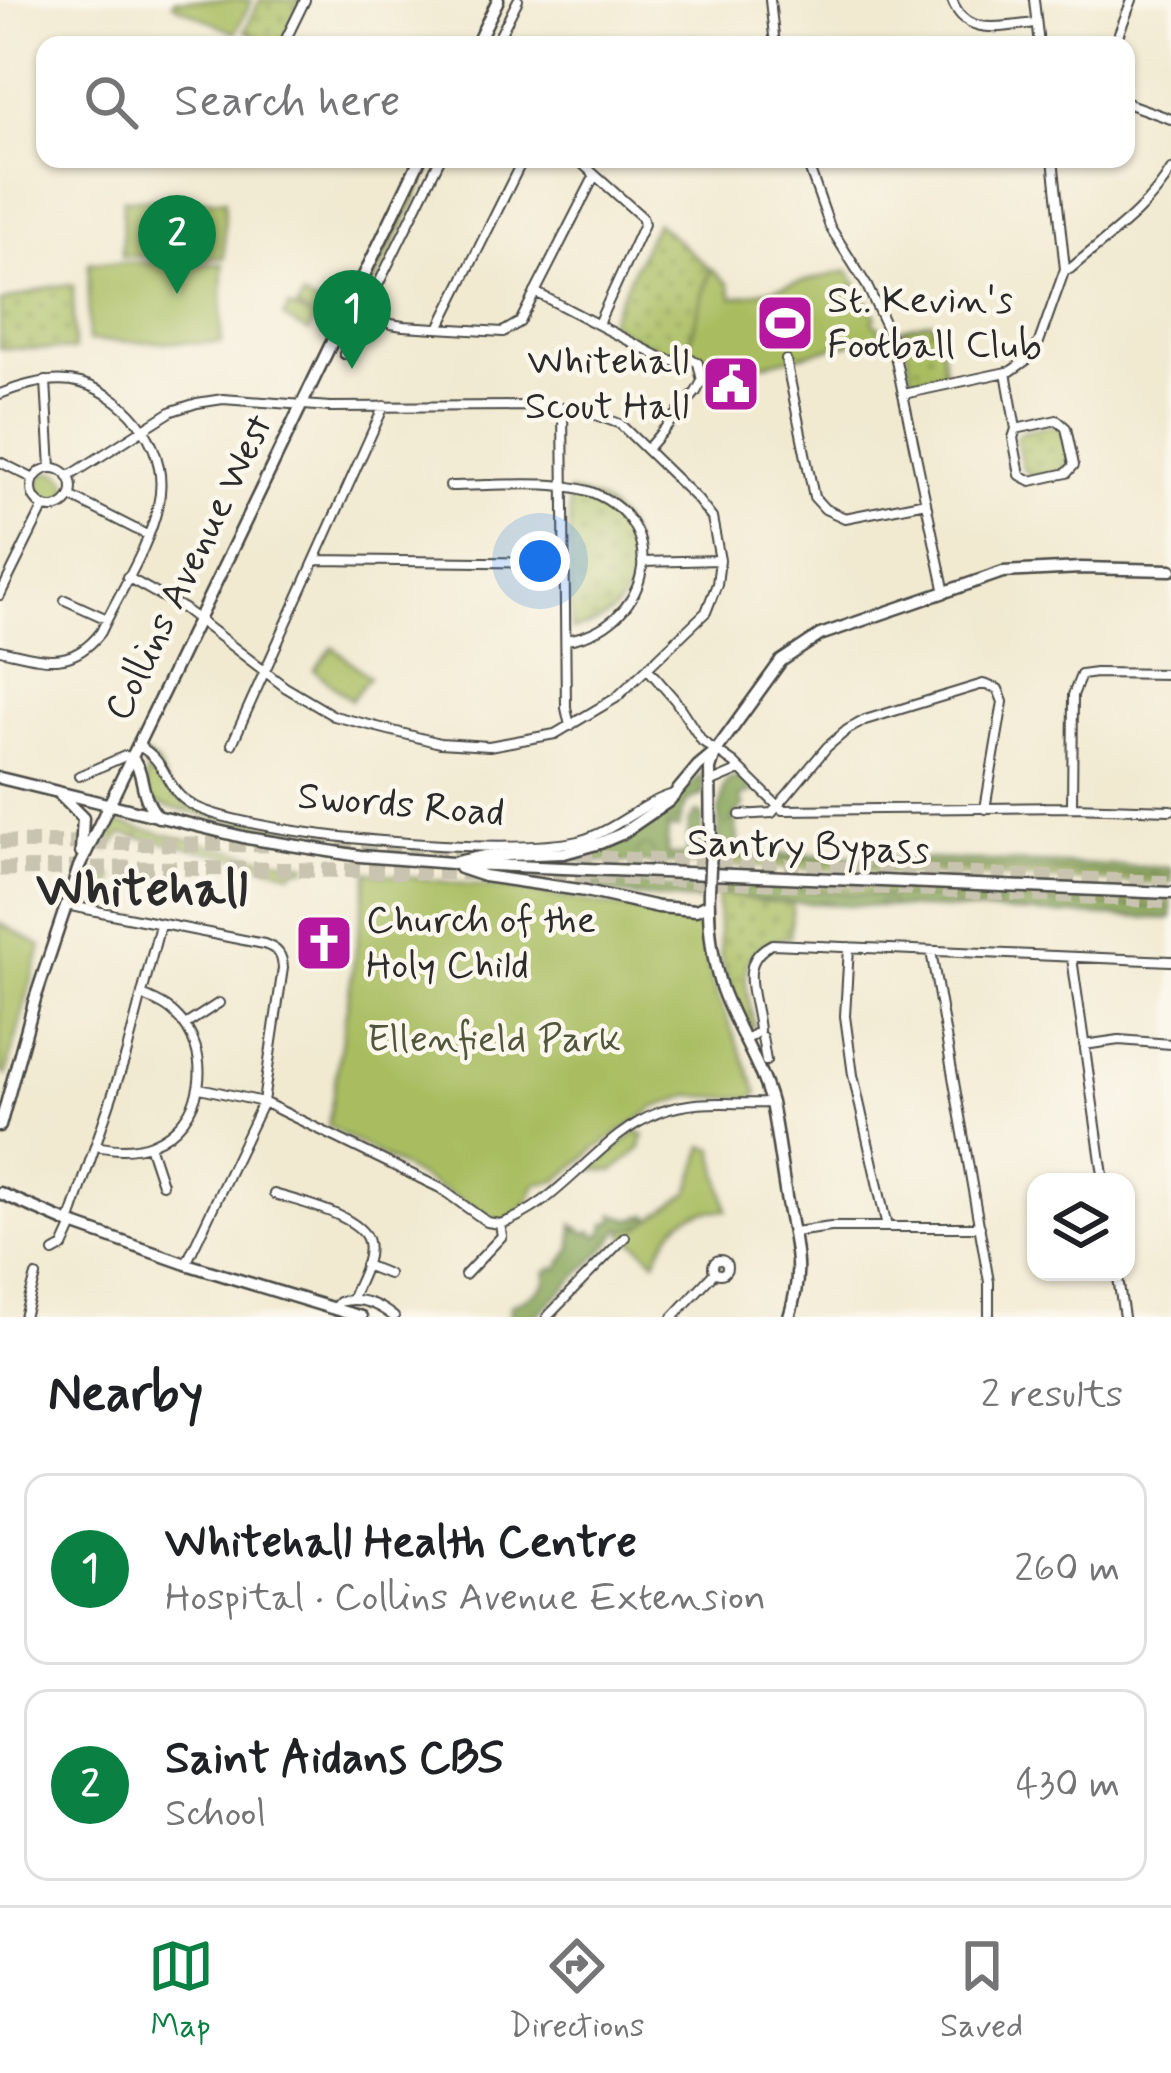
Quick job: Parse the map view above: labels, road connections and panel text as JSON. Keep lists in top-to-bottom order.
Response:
{
  "streets": {
    "main road": ["Collins Avenue West", "Swords Road", "Santry Bypass"]
  },
  "crossings": [
    ["Collins Avenue West", "Swords Road"],
    ["Swords Road", "Santry Bypass"]
  ],
  "districts": ["Whitehall"],
  "parks": ["Ellenfield Park"],
  "places": {
    "sports": ["St. Kevin's Football Club"],
    "public building": ["Whitehall Scout Hall"],
    "church": ["Church of the Holy Child"]
  },
  "page": {
    "search": "Search here",
    "pins": ["2", "1"],
    "heading": ["Nearby", "2 results"],
    "list": [
      {
        "mark": "1",
        "name": "Whitehall Health Centre",
        "note": "Hospital · Collins Avenue Extension",
        "value": "260 m"
      },
      {
        "mark": "2",
        "name": "Saint Aidans CBS",
        "note": "School",
        "value": "430 m"
      }
    ],
    "nav": ["Map", "Directions", "Saved"]
  }
}
